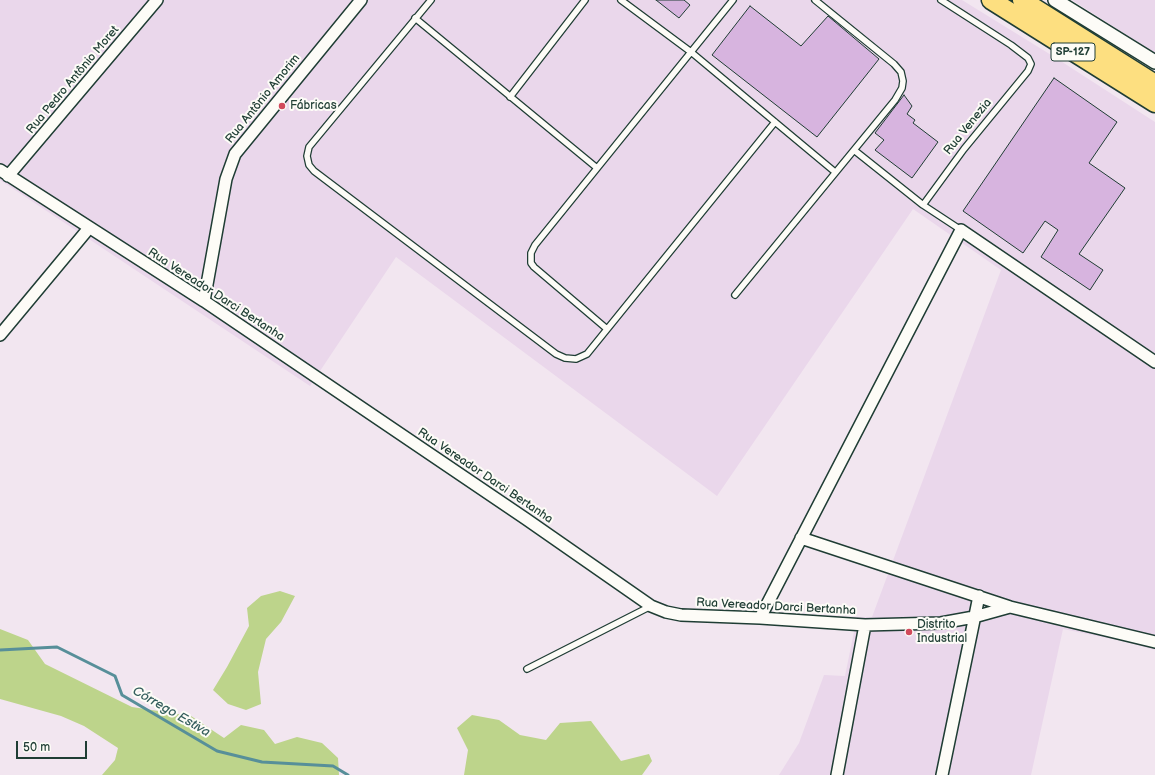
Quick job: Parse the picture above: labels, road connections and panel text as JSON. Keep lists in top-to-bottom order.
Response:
{
  "streets": {
    "highway": ["SP-127"],
    "street": ["Rua Pedro Antônio Moret", "Rua Antônio Amorim", "Rua Vereador Darci Bertanha"],
    "lane": ["Rua Venezia"]
  },
  "crossings": [
    ["Rua Pedro Antônio Moret", "Rua Vereador Darci Bertanha"],
    ["Rua Antônio Amorim", "Rua Vereador Darci Bertanha"]
  ],
  "water": ["Córrego Estiva"],
  "places": ["Fábricas", "Distrito Industrial"],
  "scale_bar": "50 m"
}
